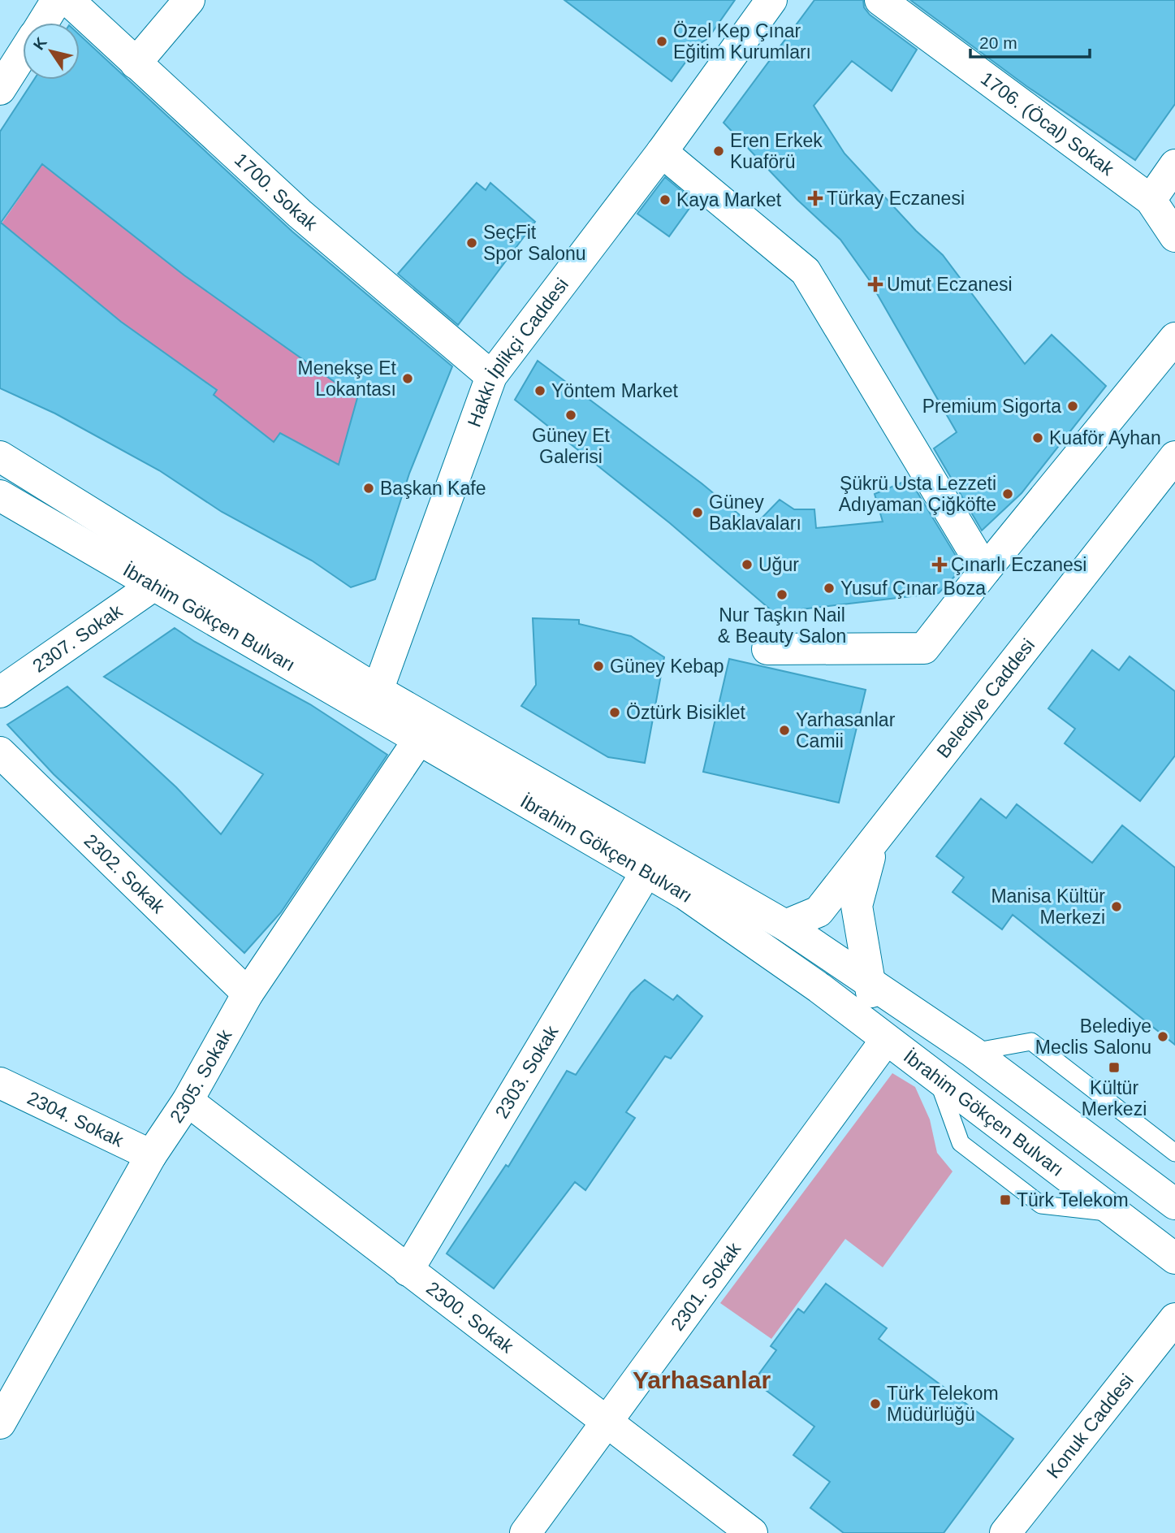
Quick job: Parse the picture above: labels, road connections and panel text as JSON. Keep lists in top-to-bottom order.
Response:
{
  "streets": {
    "street": [
      "1706. (Öcal) Sokak",
      "1700. Sokak",
      "Hakkı İplikçi Caddesi",
      "İbrahim Gökçen Bulvarı",
      "2307. Sokak",
      "Belediye Caddesi",
      "2302. Sokak",
      "2303. Sokak",
      "2305. Sokak",
      "2304. Sokak",
      "2301. Sokak",
      "2300. Sokak",
      "Konuk Caddesi"
    ]
  },
  "crossings": [
    ["1700. Sokak", "Hakkı İplikçi Caddesi"],
    ["Hakkı İplikçi Caddesi", "İbrahim Gökçen Bulvarı"],
    ["İbrahim Gökçen Bulvarı", "2307. Sokak"],
    ["İbrahim Gökçen Bulvarı", "Belediye Caddesi"],
    ["İbrahim Gökçen Bulvarı", "2303. Sokak"],
    ["İbrahim Gökçen Bulvarı", "2305. Sokak"],
    ["İbrahim Gökçen Bulvarı", "2301. Sokak"],
    ["2302. Sokak", "2305. Sokak"],
    ["2303. Sokak", "2300. Sokak"],
    ["2305. Sokak", "2304. Sokak"],
    ["2305. Sokak", "2300. Sokak"],
    ["2301. Sokak", "2300. Sokak"]
  ],
  "districts": ["Yarhasanlar"],
  "places": {
    "other": [
      "Özel Kep Çınar Eğitim Kurumları",
      "Eren Erkek Kuaförü",
      "Kaya Market",
      "SeçFit Spor Salonu",
      "Menekşe Et Lokantası",
      "Yöntem Market",
      "Premium Sigorta",
      "Güney Et Galerisi",
      "Kuaför Ayhan",
      "Başkan Kafe",
      "Şükrü Usta Lezzeti Adıyaman Çiğköfte",
      "Güney Baklavaları",
      "Uğur",
      "Yusuf Çınar Boza",
      "Nur Taşkın Nail & Beauty Salon",
      "Güney Kebap",
      "Öztürk Bisiklet",
      "Yarhasanlar Camii",
      "Manisa Kültür Merkezi",
      "Belediye Meclis Salonu",
      "Türk Telekom Müdürlüğü"
    ],
    "health": ["Türkay Eczanesi", "Umut Eczanesi", "Çınarlı Eczanesi"],
    "transit": ["Kültür Merkezi", "Türk Telekom"]
  },
  "scale_bar": "20 m",
  "north": "top left"
}
